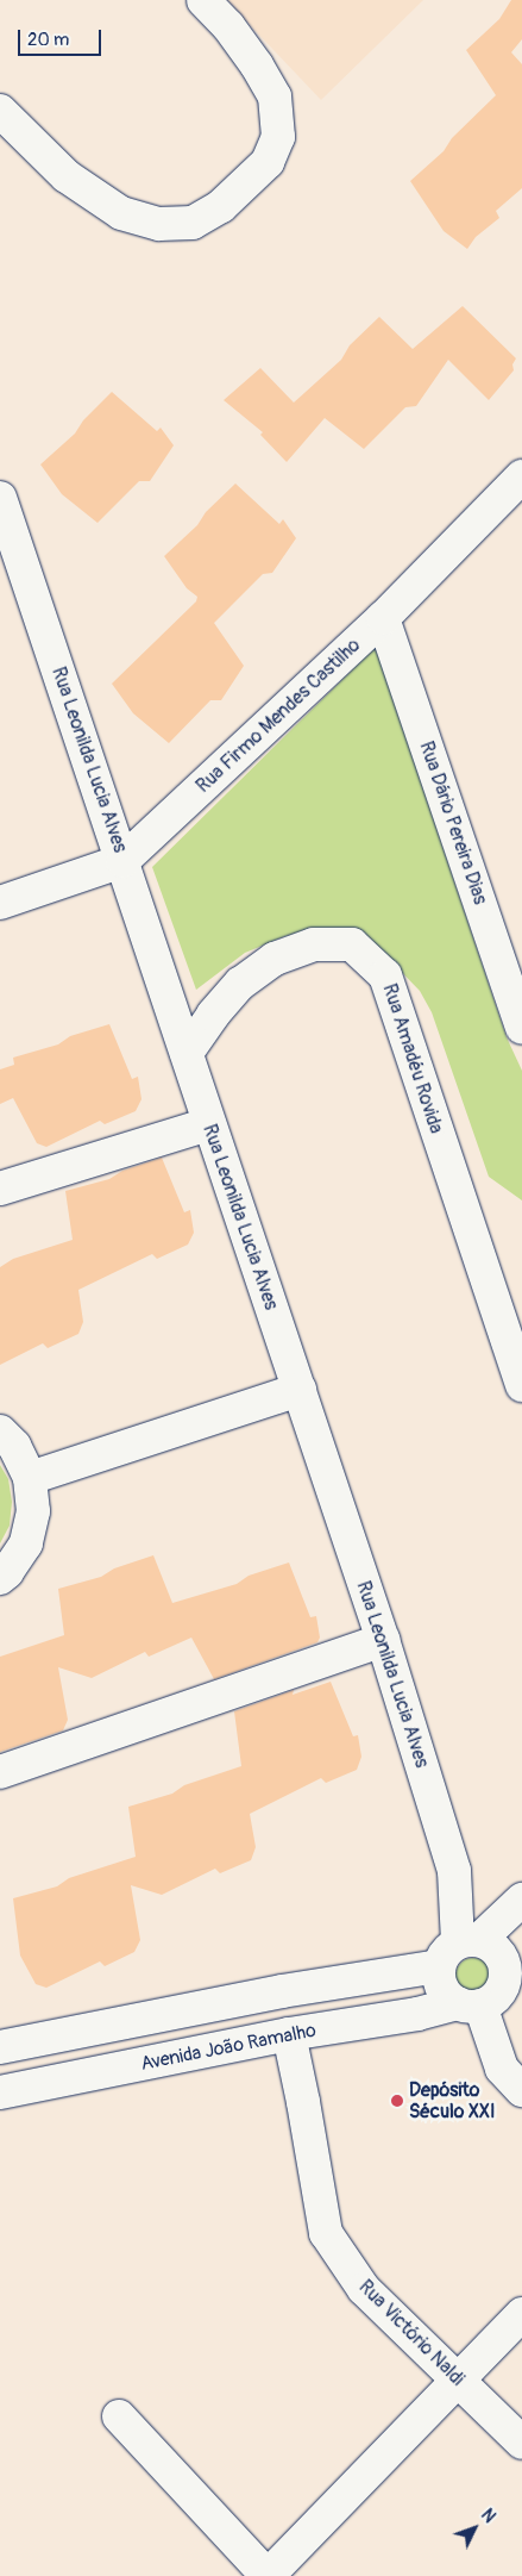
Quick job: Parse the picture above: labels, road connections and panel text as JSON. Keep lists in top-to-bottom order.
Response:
{
  "streets": {
    "street": [
      "Rua Firmo Mendes Castilho",
      "Rua Leonilda Lucia Alves",
      "Rua Dário Pereira Dias",
      "Rua Amadéu Rovida",
      "Avenida João Ramalho",
      "Rua Victório Naldi"
    ]
  },
  "crossings": [
    ["Rua Firmo Mendes Castilho", "Rua Leonilda Lucia Alves"],
    ["Rua Firmo Mendes Castilho", "Rua Dário Pereira Dias"],
    ["Rua Leonilda Lucia Alves", "Rua Amadéu Rovida"],
    ["Rua Leonilda Lucia Alves", "Avenida João Ramalho"],
    ["Avenida João Ramalho", "Rua Victório Naldi"]
  ],
  "places": ["Depósito Século XXI"],
  "scale_bar": "20 m",
  "north": "top right"
}
